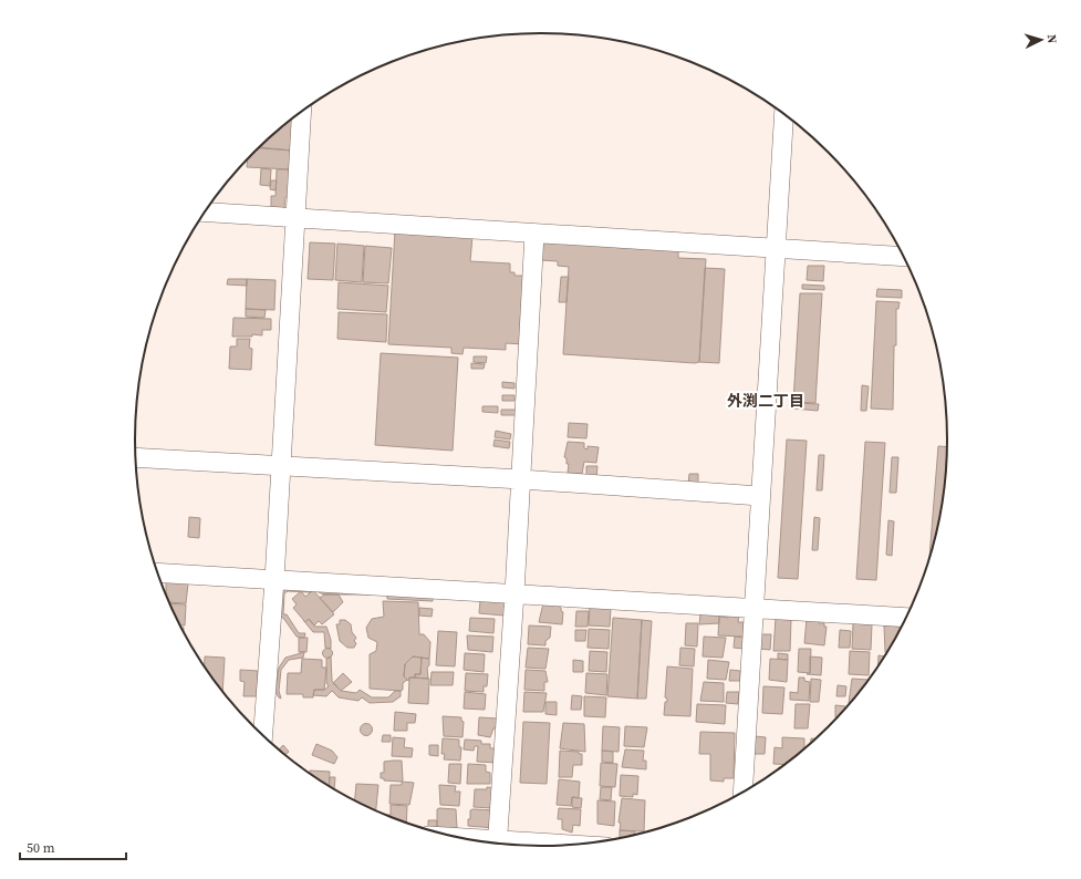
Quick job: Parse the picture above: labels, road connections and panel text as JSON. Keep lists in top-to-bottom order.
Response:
{
  "districts": ["外渕二丁目"],
  "scale_bar": "50 m",
  "north": "right"
}
